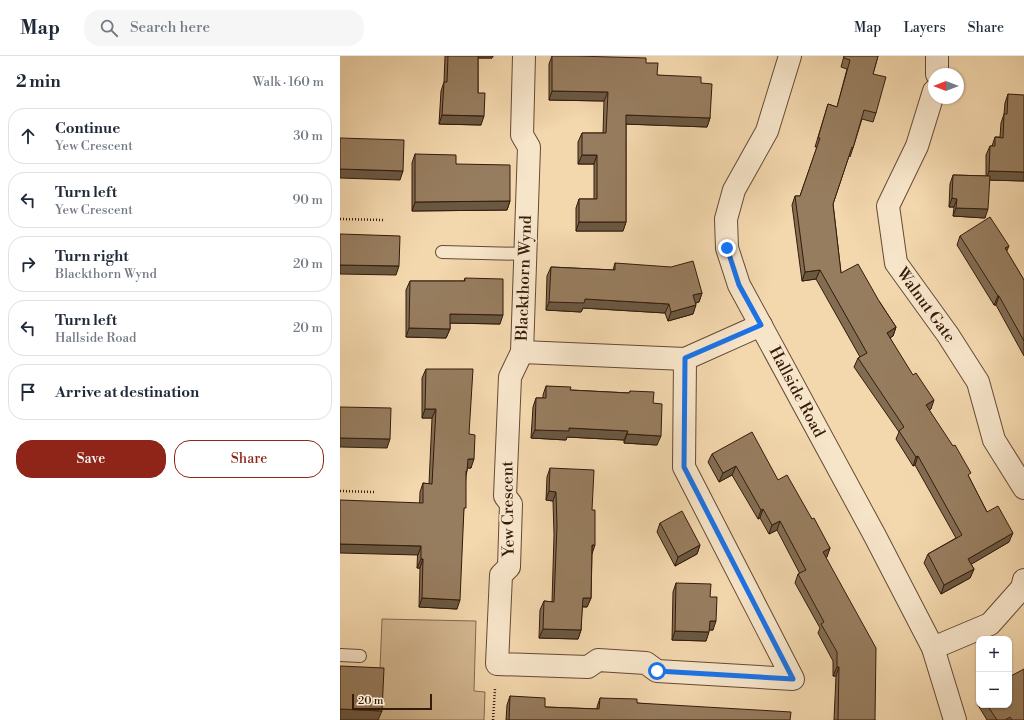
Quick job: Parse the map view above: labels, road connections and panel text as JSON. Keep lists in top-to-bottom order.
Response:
{
  "streets": {
    "street": [
      "Blackthorn Wynd",
      "Walnut Gate",
      "Hallside Road",
      "Yew Crescent"
    ]
  },
  "crossings": [
    ["Blackthorn Wynd", "Hallside Road"],
    ["Blackthorn Wynd", "Yew Crescent"]
  ],
  "scale_bar": "20 m",
  "north": "left",
  "page": {
    "header": "Map",
    "search": "Search here",
    "nav": ["Map", "Layers", "Share"],
    "heading": ["2 min", "Walk · 160 m"],
    "list": [
      ["Continue", "Yew Crescent", "30 m"],
      ["Turn left", "Yew Crescent", "90 m"],
      ["Turn right", "Blackthorn Wynd", "20 m"],
      ["Turn left", "Hallside Road", "20 m"],
      "Arrive at destination"
    ],
    "buttons": ["Save", "Share"],
    "map_buttons": ["+", "−"],
    "scale": "20 m"
  }
}
